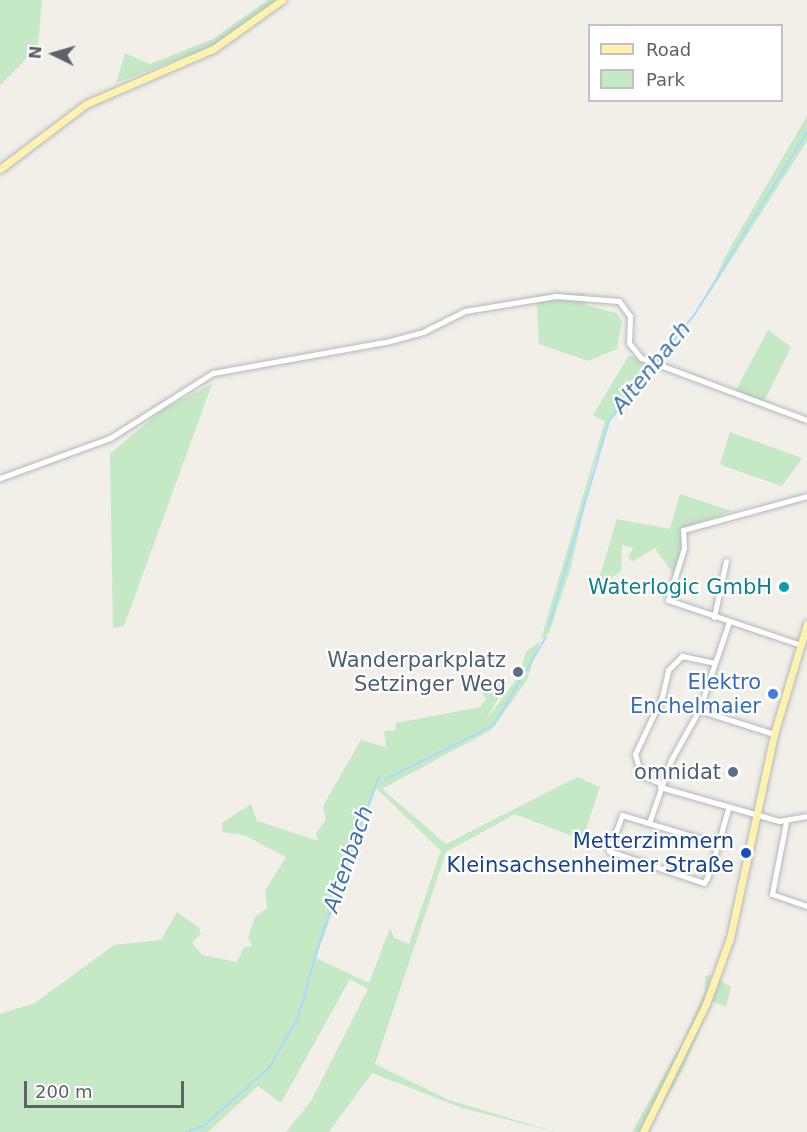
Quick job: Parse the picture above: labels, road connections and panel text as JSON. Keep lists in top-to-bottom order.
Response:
{
  "water": ["Altenbach"],
  "places": [
    "Waterlogic GmbH",
    "Wanderparkplatz Setzinger Weg",
    "Elektro Enchelmaier",
    "omnidat",
    "Metterzimmern Kleinsachsenheimer Straße"
  ],
  "legend": ["Road", "Park"],
  "scale_bar": "200 m",
  "north": "left"
}
